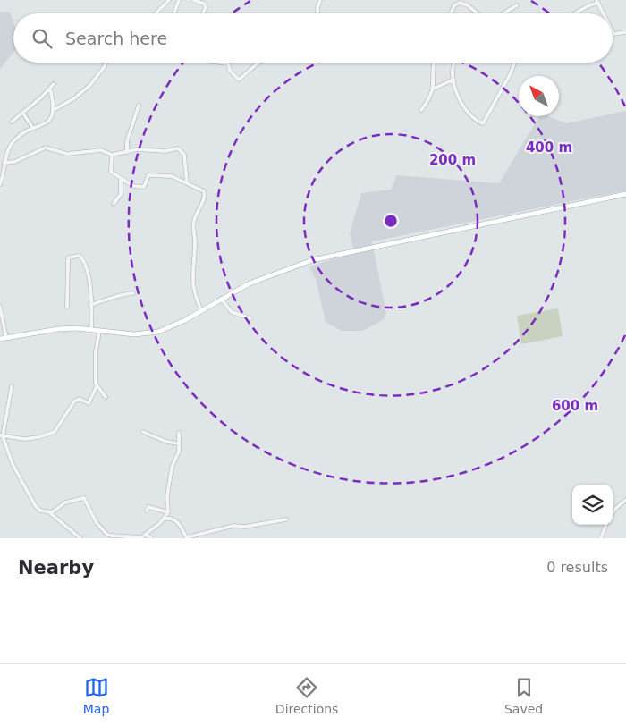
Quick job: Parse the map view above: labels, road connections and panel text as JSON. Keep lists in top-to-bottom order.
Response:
{
  "north": "top left",
  "page": {
    "search": "Search here",
    "heading": ["Nearby", "0 results"],
    "nav": ["Map", "Directions", "Saved"]
  },
  "rings": ["400 m", "200 m", "600 m"]
}
